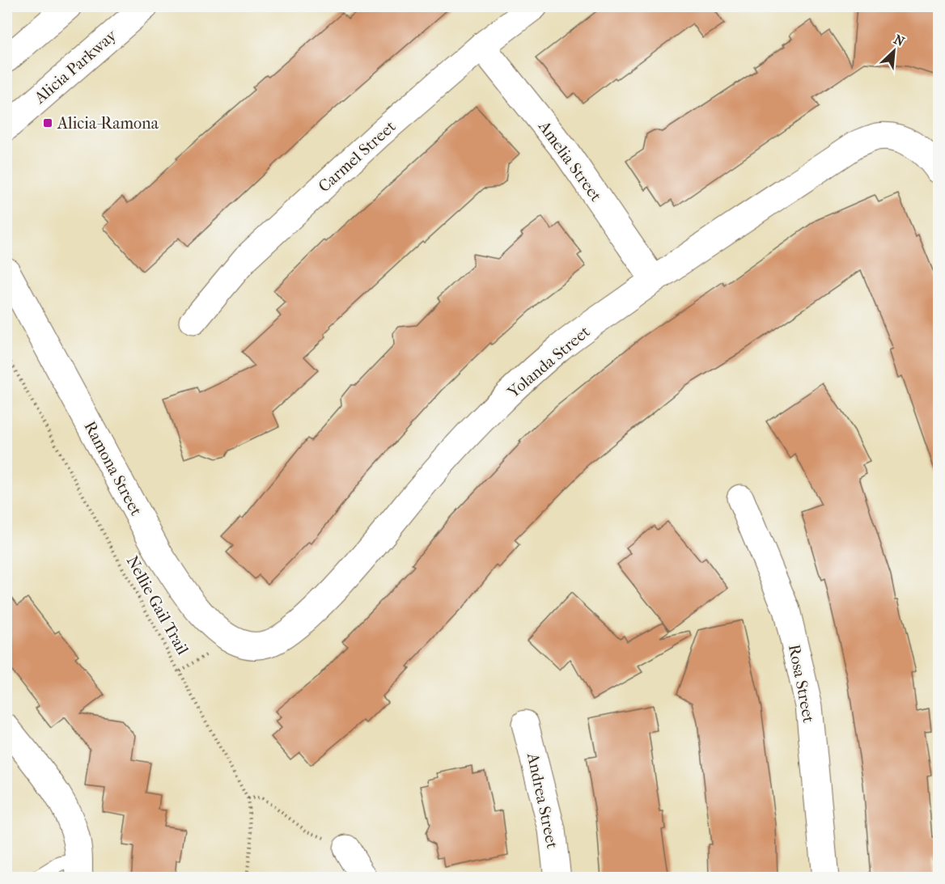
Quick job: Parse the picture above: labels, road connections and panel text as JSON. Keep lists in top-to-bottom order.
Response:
{
  "streets": {
    "street": [
      "Alicia Parkway",
      "Carmel Street",
      "Amelia Street",
      "Yolanda Street",
      "Ramona Street",
      "Rosa Street",
      "Andrea Street"
    ],
    "path": ["Nellie Gail Trail"]
  },
  "crossings": [
    ["Carmel Street", "Amelia Street"],
    ["Amelia Street", "Yolanda Street"],
    ["Yolanda Street", "Ramona Street"]
  ],
  "places": {
    "transit": ["Alicia-Ramona"]
  },
  "north": "top right"
}
